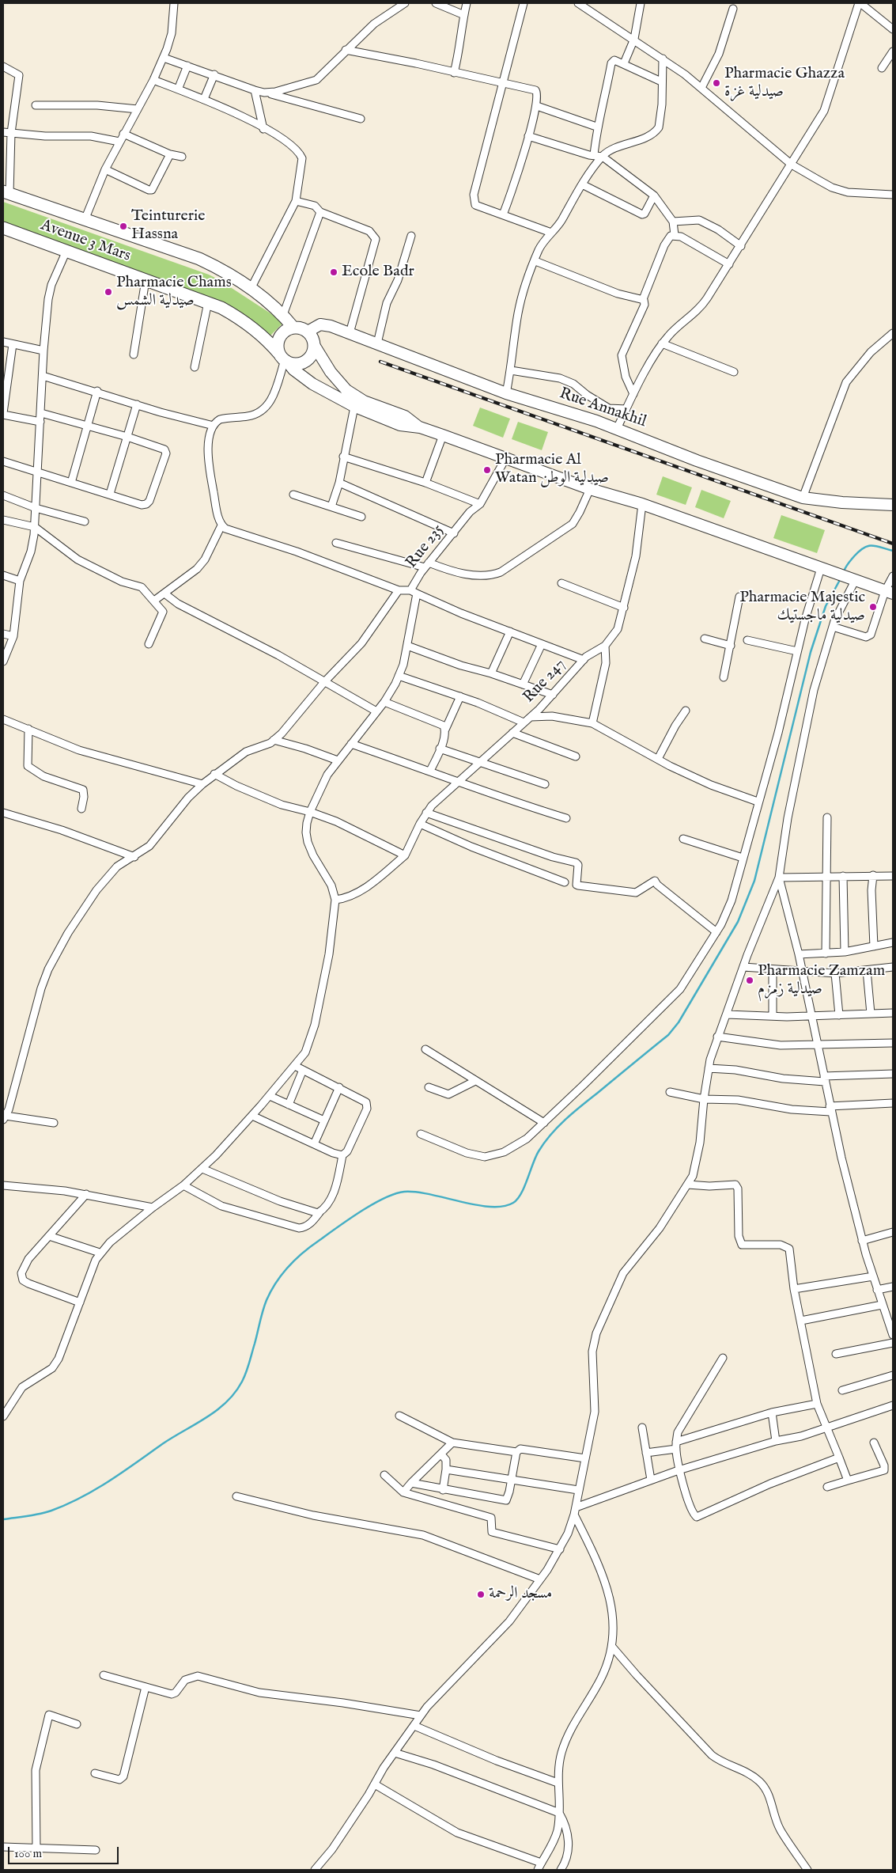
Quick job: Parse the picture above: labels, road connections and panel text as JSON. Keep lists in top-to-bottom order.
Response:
{
  "streets": {
    "main road": ["Avenue 3 Mars", "Rue Annakhil"],
    "street": ["Rue 235", "Rue 247"]
  },
  "crossings": [
    ["Avenue 3 Mars", "Rue Annakhil"]
  ],
  "places": [
    "Pharmacie Ghazza صيدلية غزة",
    "Teinturerie Hassna",
    "Ecole Badr",
    "Pharmacie Chams صيدلية الشمس",
    "Pharmacie Al Watan صيدلية الوطن",
    "Pharmacie Majestic صيدلية ماجستيك",
    "Pharmacie Zamzam صيدلية زمزم",
    "مسجد الرحمة"
  ],
  "scale_bar": "100 m"
}
